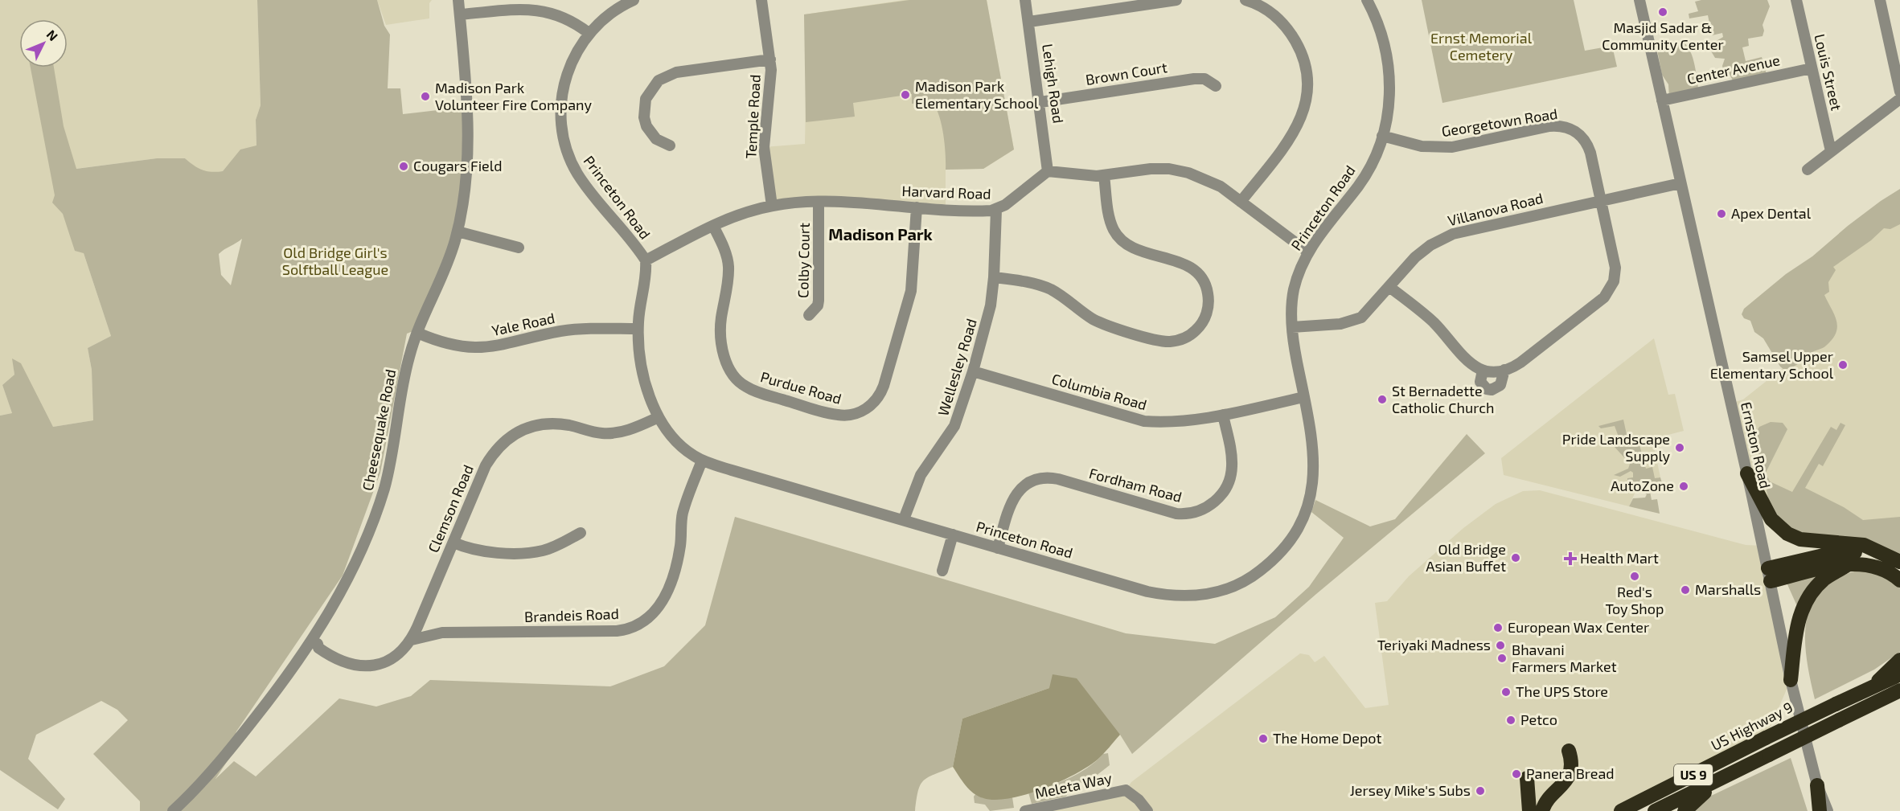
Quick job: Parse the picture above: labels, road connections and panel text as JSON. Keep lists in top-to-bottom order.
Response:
{
  "streets": {
    "highway": ["US Highway 9", "US 9"],
    "street": [
      "Center Avenue",
      "Louis Street",
      "Brown Court",
      "Lehigh Road",
      "Temple Road",
      "Georgetown Road",
      "Harvard Road",
      "Princeton Road",
      "Villanova Road",
      "Colby Court",
      "Yale Road",
      "Wellesley Road",
      "Purdue Road",
      "Columbia Road",
      "Cheesequake Road",
      "Ernston Road",
      "Fordham Road",
      "Clemson Road",
      "Brandeis Road",
      "Meleta Way"
    ]
  },
  "crossings": [
    ["Center Avenue", "Louis Street"],
    ["Center Avenue", "Ernston Road"],
    ["Brown Court", "Lehigh Road"],
    ["Lehigh Road", "Harvard Road"],
    ["Temple Road", "Harvard Road"],
    ["Georgetown Road", "Princeton Road"],
    ["Georgetown Road", "Villanova Road"],
    ["Harvard Road", "Princeton Road"],
    ["Harvard Road", "Colby Court"],
    ["Harvard Road", "Wellesley Road"],
    ["Harvard Road", "Purdue Road"],
    ["Princeton Road", "Villanova Road"],
    ["Princeton Road", "Yale Road"],
    ["Princeton Road", "Wellesley Road"],
    ["Princeton Road", "Columbia Road"],
    ["Princeton Road", "Fordham Road"],
    ["Princeton Road", "Clemson Road"],
    ["Princeton Road", "Brandeis Road"],
    ["Villanova Road", "Ernston Road"],
    ["Yale Road", "Cheesequake Road"],
    ["Wellesley Road", "Columbia Road"],
    ["Columbia Road", "Fordham Road"],
    ["Clemson Road", "Brandeis Road"]
  ],
  "districts": ["Madison Park"],
  "parks": ["Ernst Memorial Cemetery", "Old Bridge Girl's Solftball League"],
  "places": {
    "other": [
      "Masjid Sadar & Community Center",
      "Madison Park Elementary School",
      "Madison Park Volunteer Fire Company",
      "Cougars Field",
      "Apex Dental",
      "Samsel Upper Elementary School",
      "St Bernadette Catholic Church",
      "Pride Landscape Supply",
      "AutoZone",
      "Old Bridge Asian Buffet",
      "Red's Toy Shop",
      "Marshalls",
      "European Wax Center",
      "Teriyaki Madness",
      "Bhavani Farmers Market",
      "The UPS Store",
      "Petco",
      "The Home Depot",
      "Panera Bread",
      "Jersey Mike's Subs"
    ],
    "health": ["Health Mart"]
  },
  "north": "top right"
}
